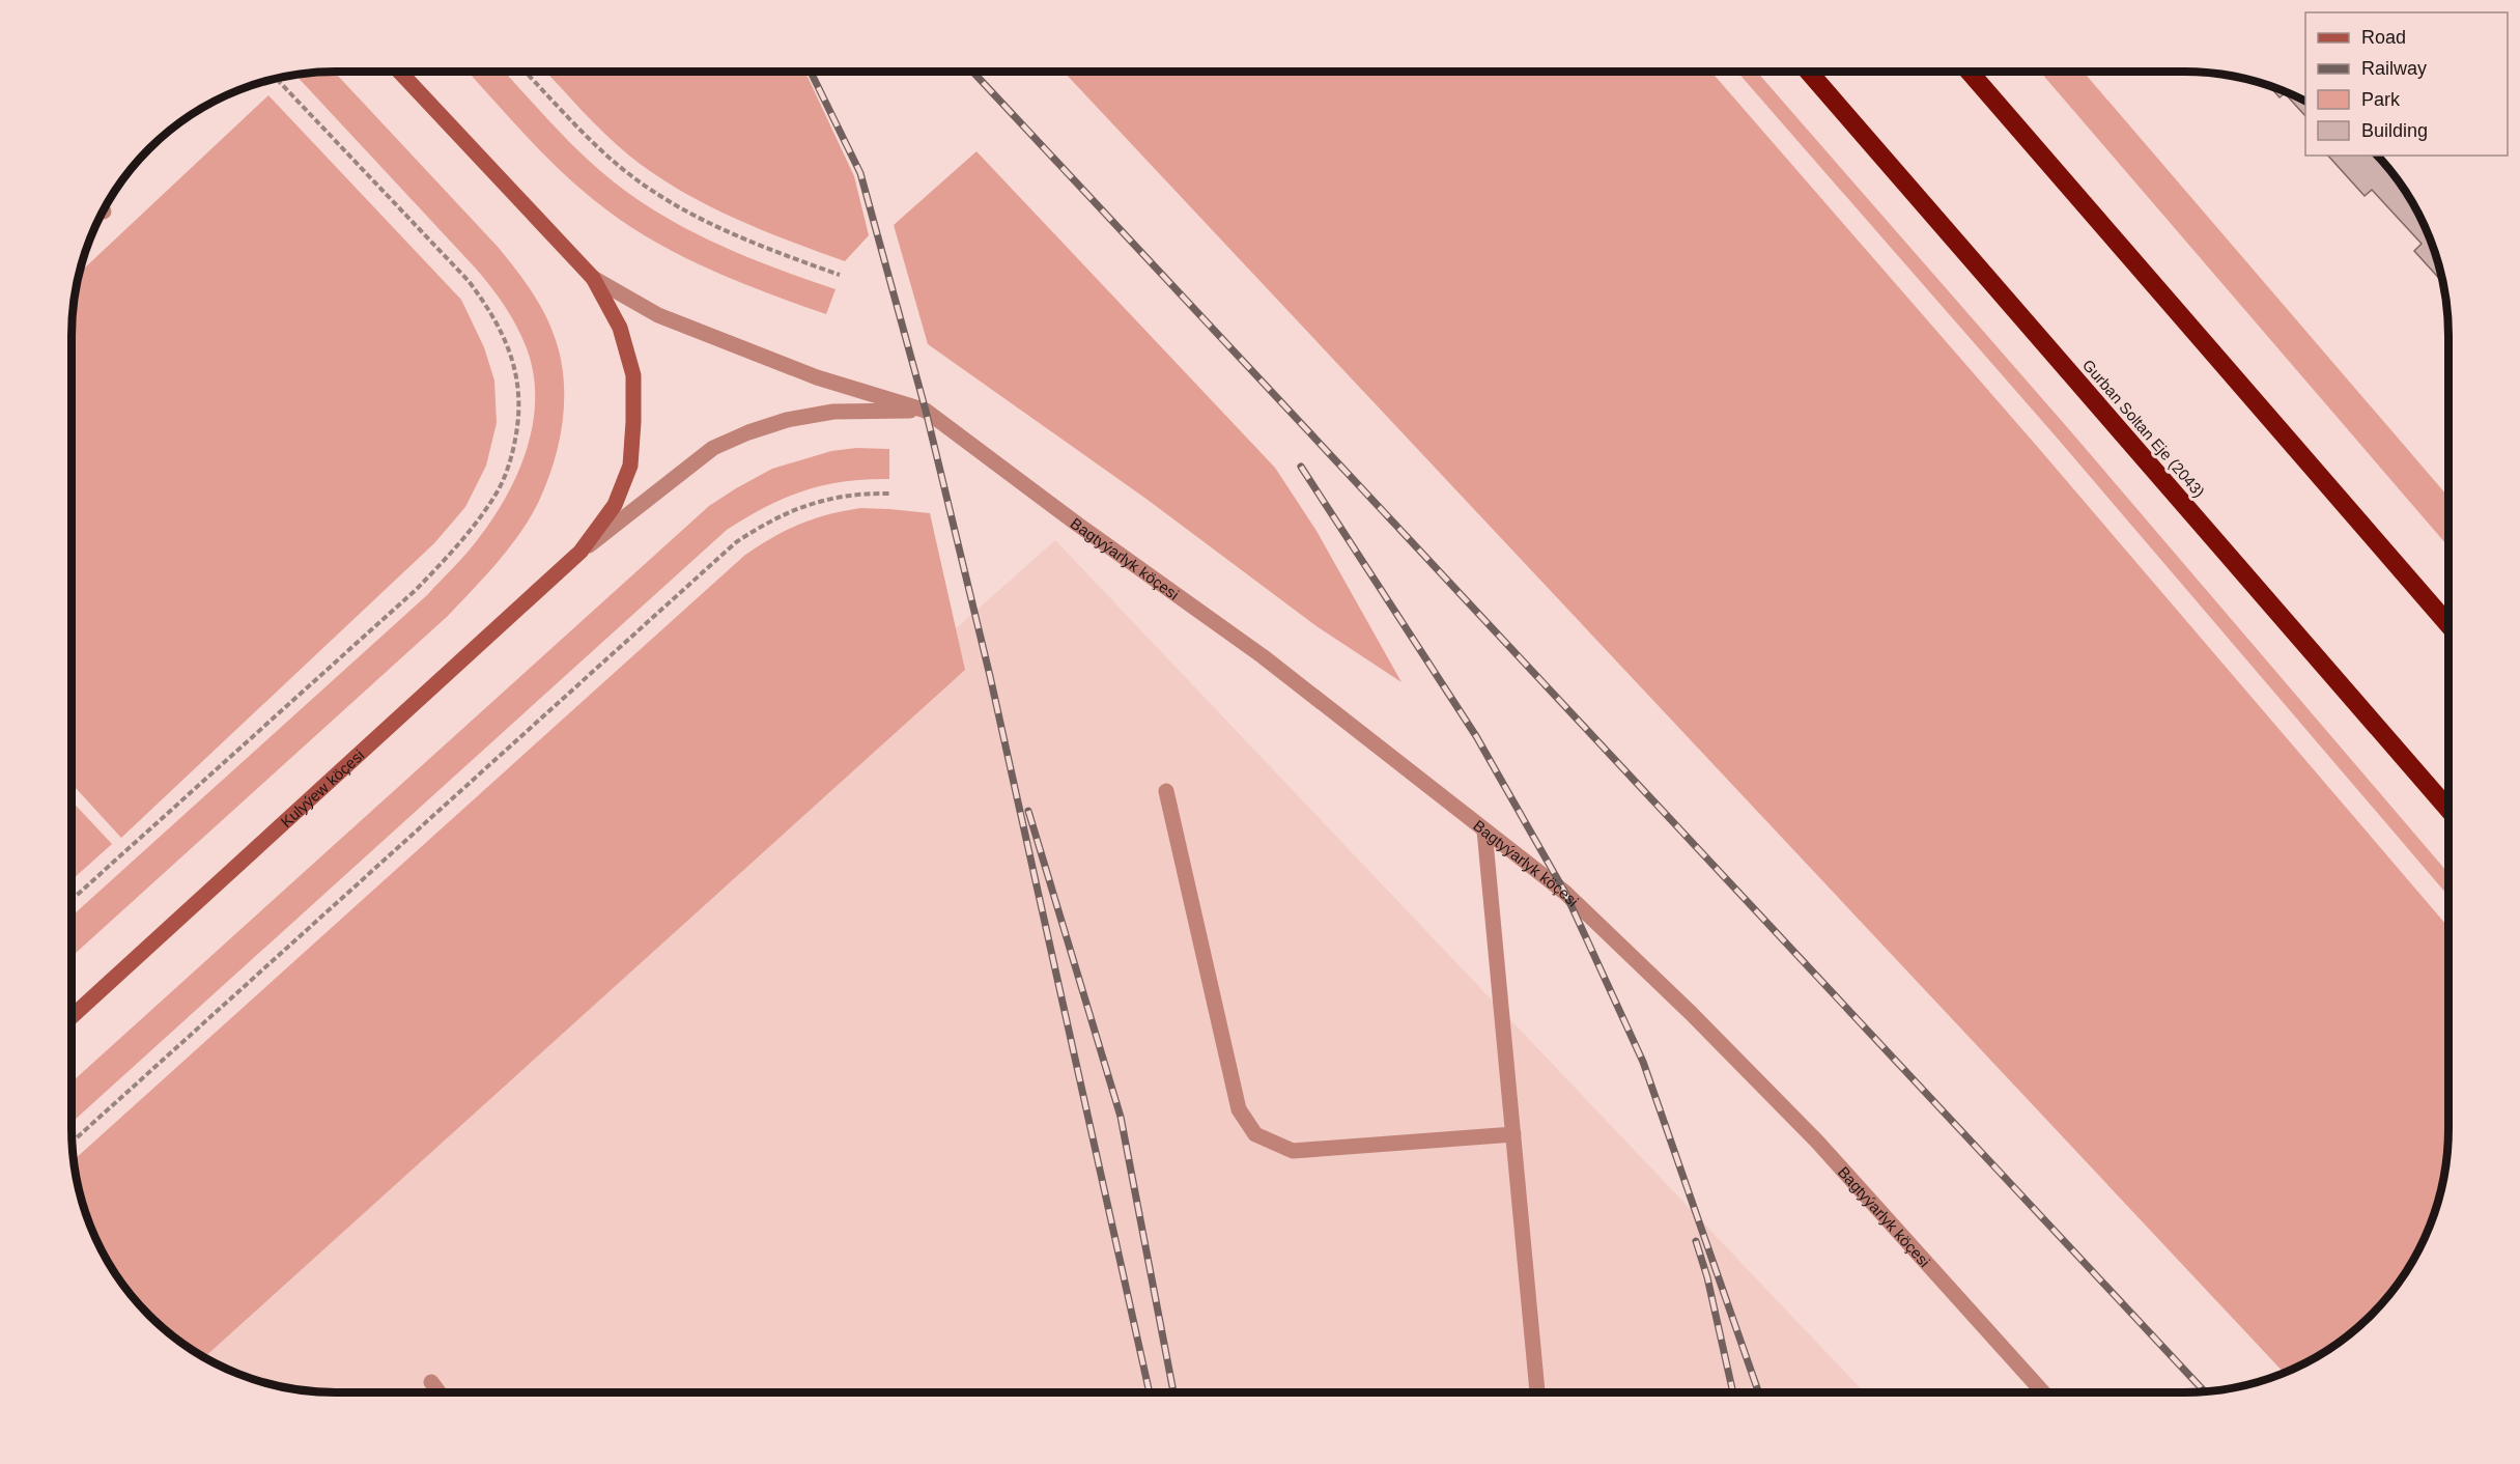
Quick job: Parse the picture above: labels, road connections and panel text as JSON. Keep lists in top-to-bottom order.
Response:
{
  "streets": {
    "highway": ["Gurban Soltan Eje (2043)"],
    "street": ["Bagtyýarlyk köçesi", "Kulyýew köçesi"]
  },
  "crossings": [
    ["Bagtyýarlyk köçesi", "Kulyýew köçesi"]
  ],
  "legend": [
    "Road",
    "Railway",
    "Park",
    "Building"
  ]
}
